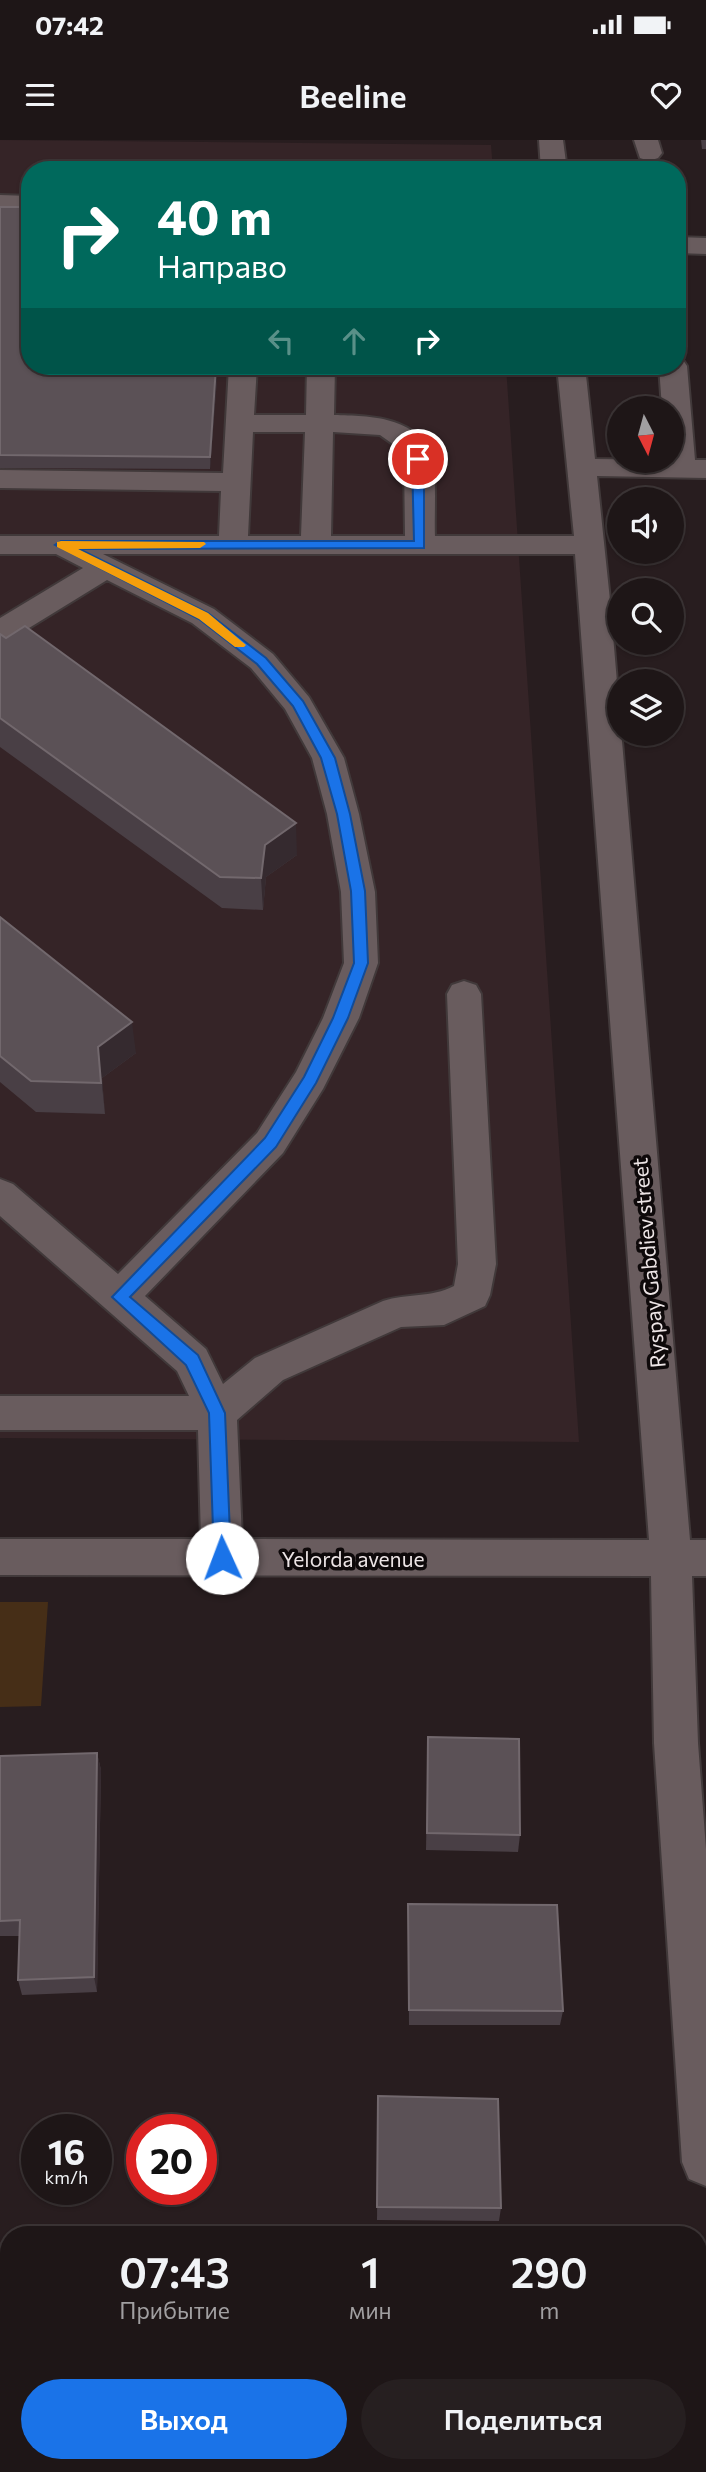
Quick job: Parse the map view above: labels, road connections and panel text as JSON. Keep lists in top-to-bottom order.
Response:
{
  "streets": {
    "street": ["Ryspay Gabdiev street", "Yelorda avenue"]
  },
  "crossings": [
    ["Ryspay Gabdiev street", "Yelorda avenue"]
  ],
  "north": "bottom",
  "page": {
    "status": "07:42",
    "header": "Beeline",
    "turn": ["40 m", "Направо"],
    "speed": "16 km/h",
    "limit": "20",
    "eta": [
      "07:43",
      "Прибытие",
      "1",
      "мин",
      "290",
      "m"
    ],
    "buttons": ["Выход", "Поделиться"]
  }
}
